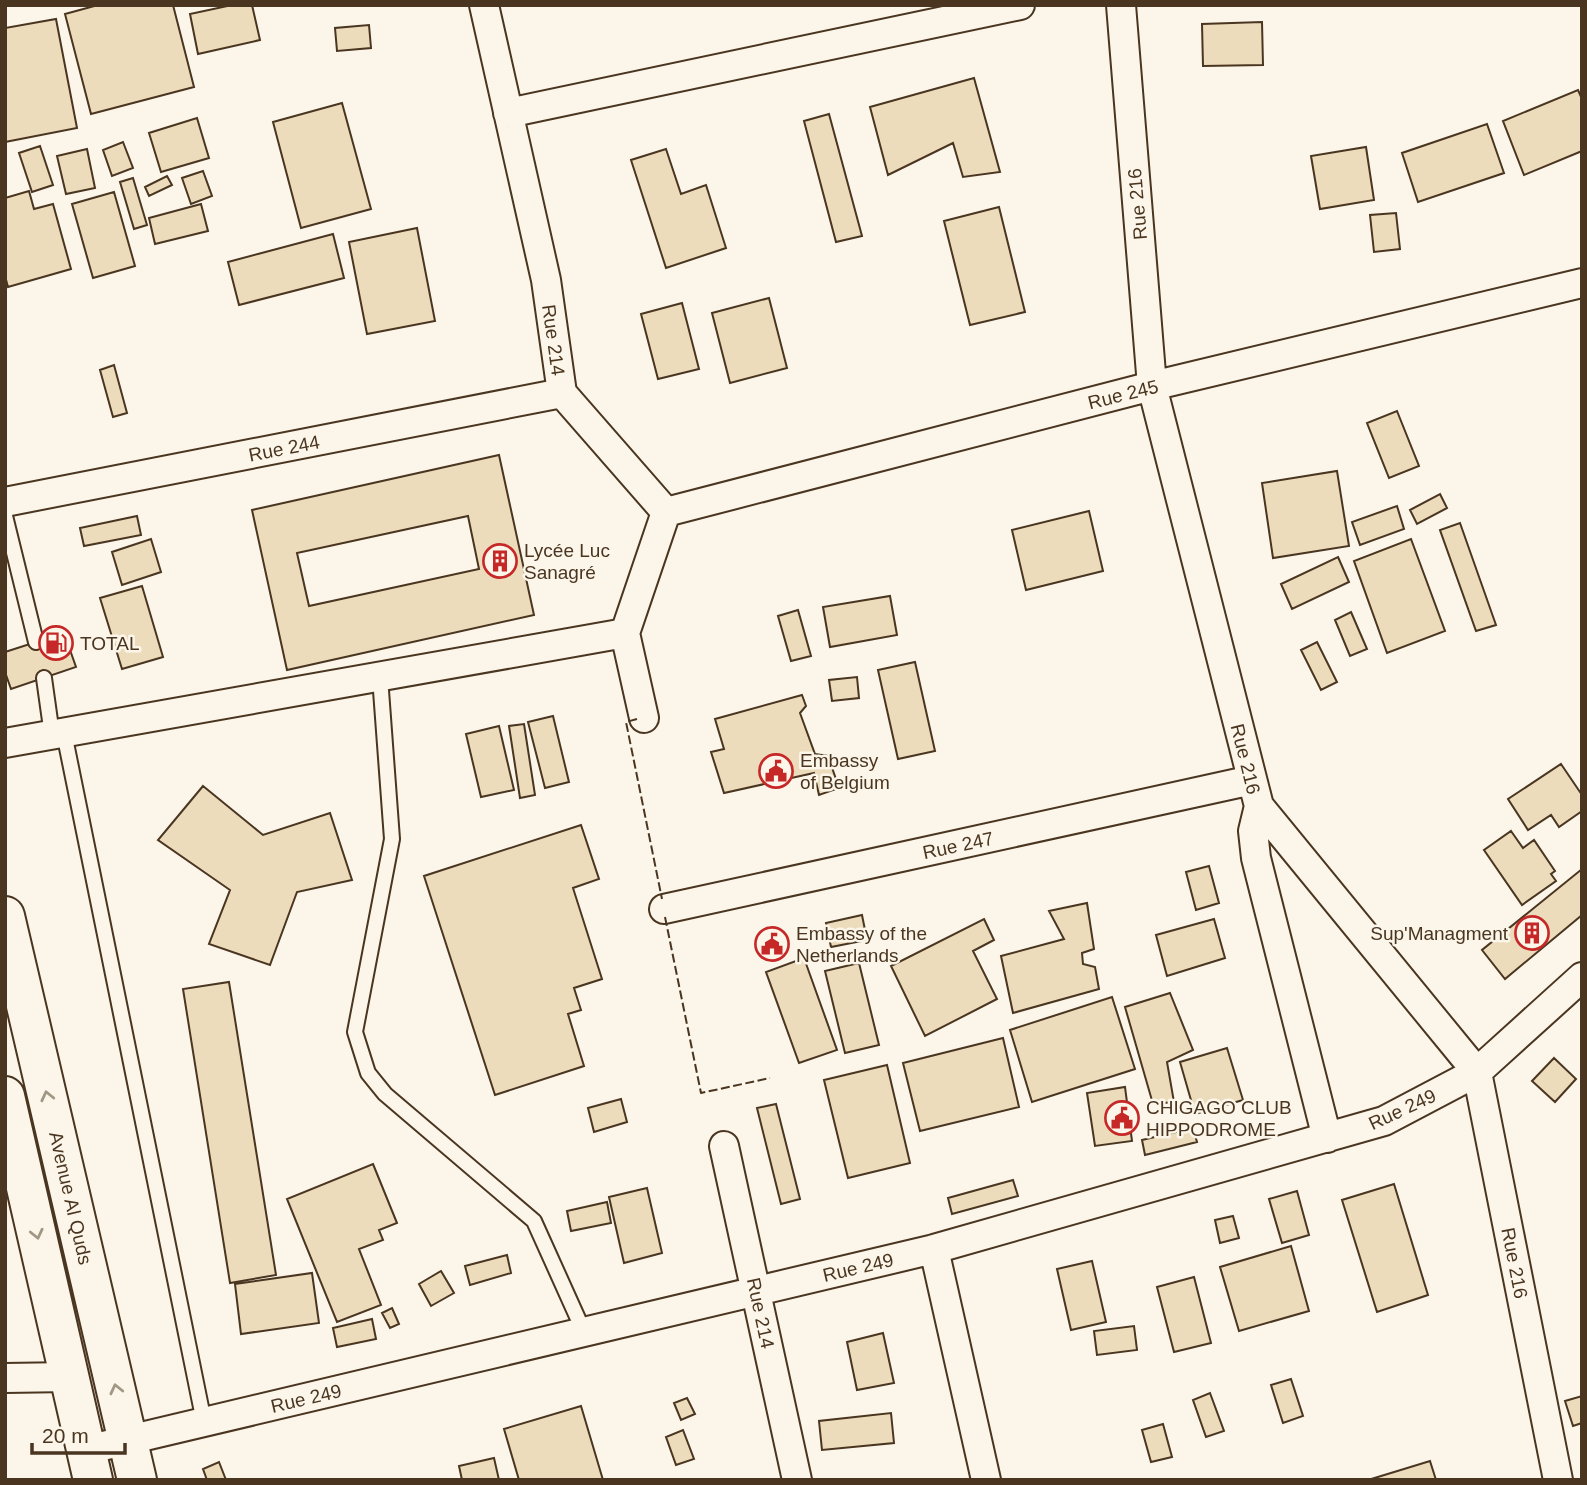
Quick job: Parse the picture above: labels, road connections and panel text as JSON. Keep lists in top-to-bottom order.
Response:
{
  "streets": {
    "main road": ["Avenue Al Quds"],
    "street": [
      "Rue 216",
      "Rue 214",
      "Rue 245",
      "Rue 244",
      "Rue 247",
      "Rue 249"
    ]
  },
  "crossings": [
    ["Rue 216", "Rue 245"],
    ["Rue 216", "Rue 247"],
    ["Rue 216", "Rue 249"],
    ["Rue 214", "Rue 245"],
    ["Rue 214", "Rue 244"],
    ["Rue 214", "Rue 249"],
    ["Rue 249", "Avenue Al Quds"]
  ],
  "places": {
    "building": ["Lycée Luc Sanagré", "Sup'Managment"],
    "fuel station": ["TOTAL"],
    "public building": ["Embassy of Belgium", "Embassy of the Netherlands", "CHIGAGO CLUB HIPPODROME"]
  },
  "scale_bar": "20 m"
}
